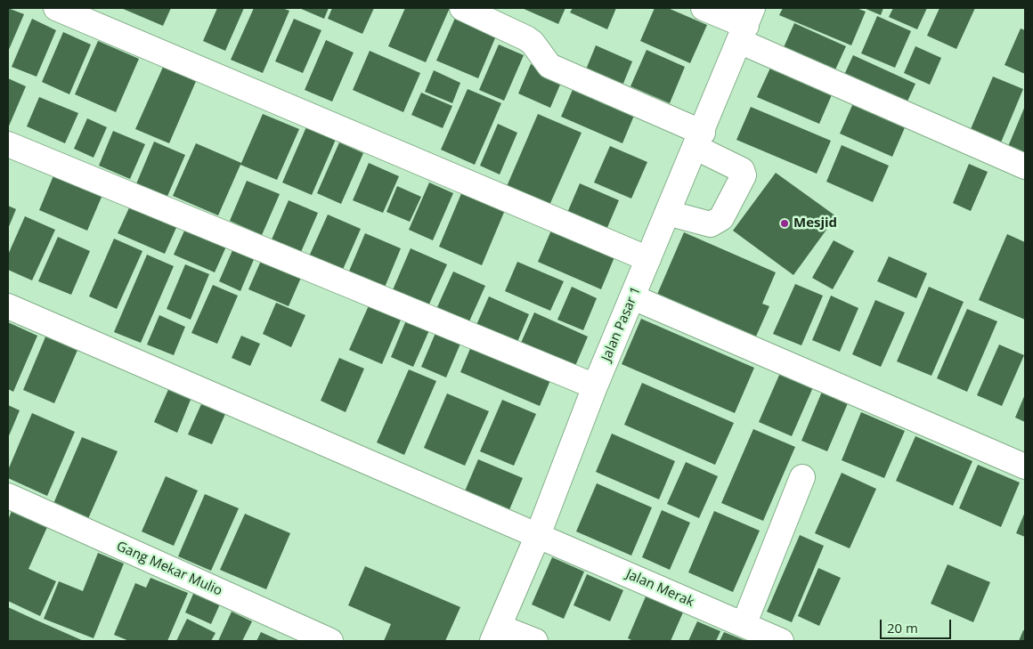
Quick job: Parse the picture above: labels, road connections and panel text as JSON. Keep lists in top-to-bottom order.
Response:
{
  "streets": {
    "street": ["Jalan Pasar 1", "Gang Mekar Mulio", "Jalan Merak"]
  },
  "crossings": [
    ["Jalan Pasar 1", "Jalan Merak"]
  ],
  "places": ["Mesjid"],
  "scale_bar": "20 m"
}
